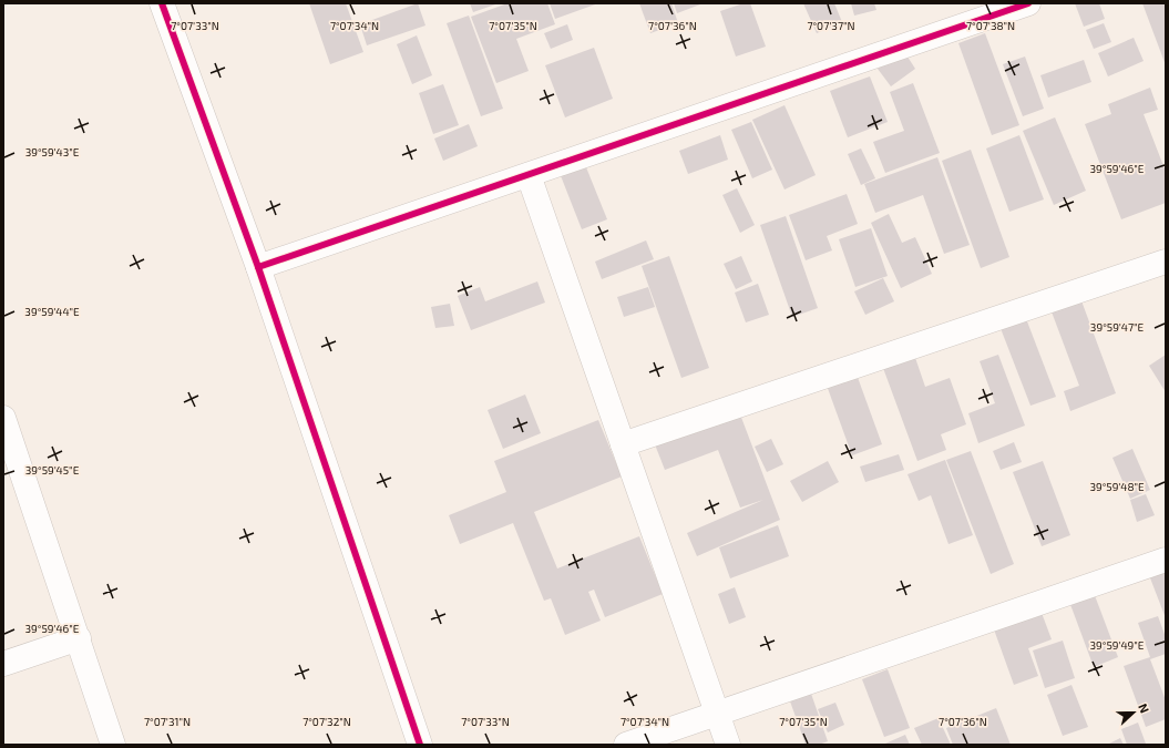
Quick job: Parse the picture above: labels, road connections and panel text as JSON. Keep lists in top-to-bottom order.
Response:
{
  "north": "right",
  "coordinates": [
    "7°07'33\"N",
    "7°07'34\"N",
    "7°07'35\"N",
    "7°07'36\"N",
    "7°07'37\"N",
    "7°07'38\"N",
    "39°59'43\"E",
    "39°59'46\"E",
    "39°59'44\"E",
    "39°59'47\"E",
    "39°59'45\"E",
    "39°59'48\"E",
    "39°59'49\"E",
    "7°07'31\"N",
    "7°07'32\"N"
  ]
}
